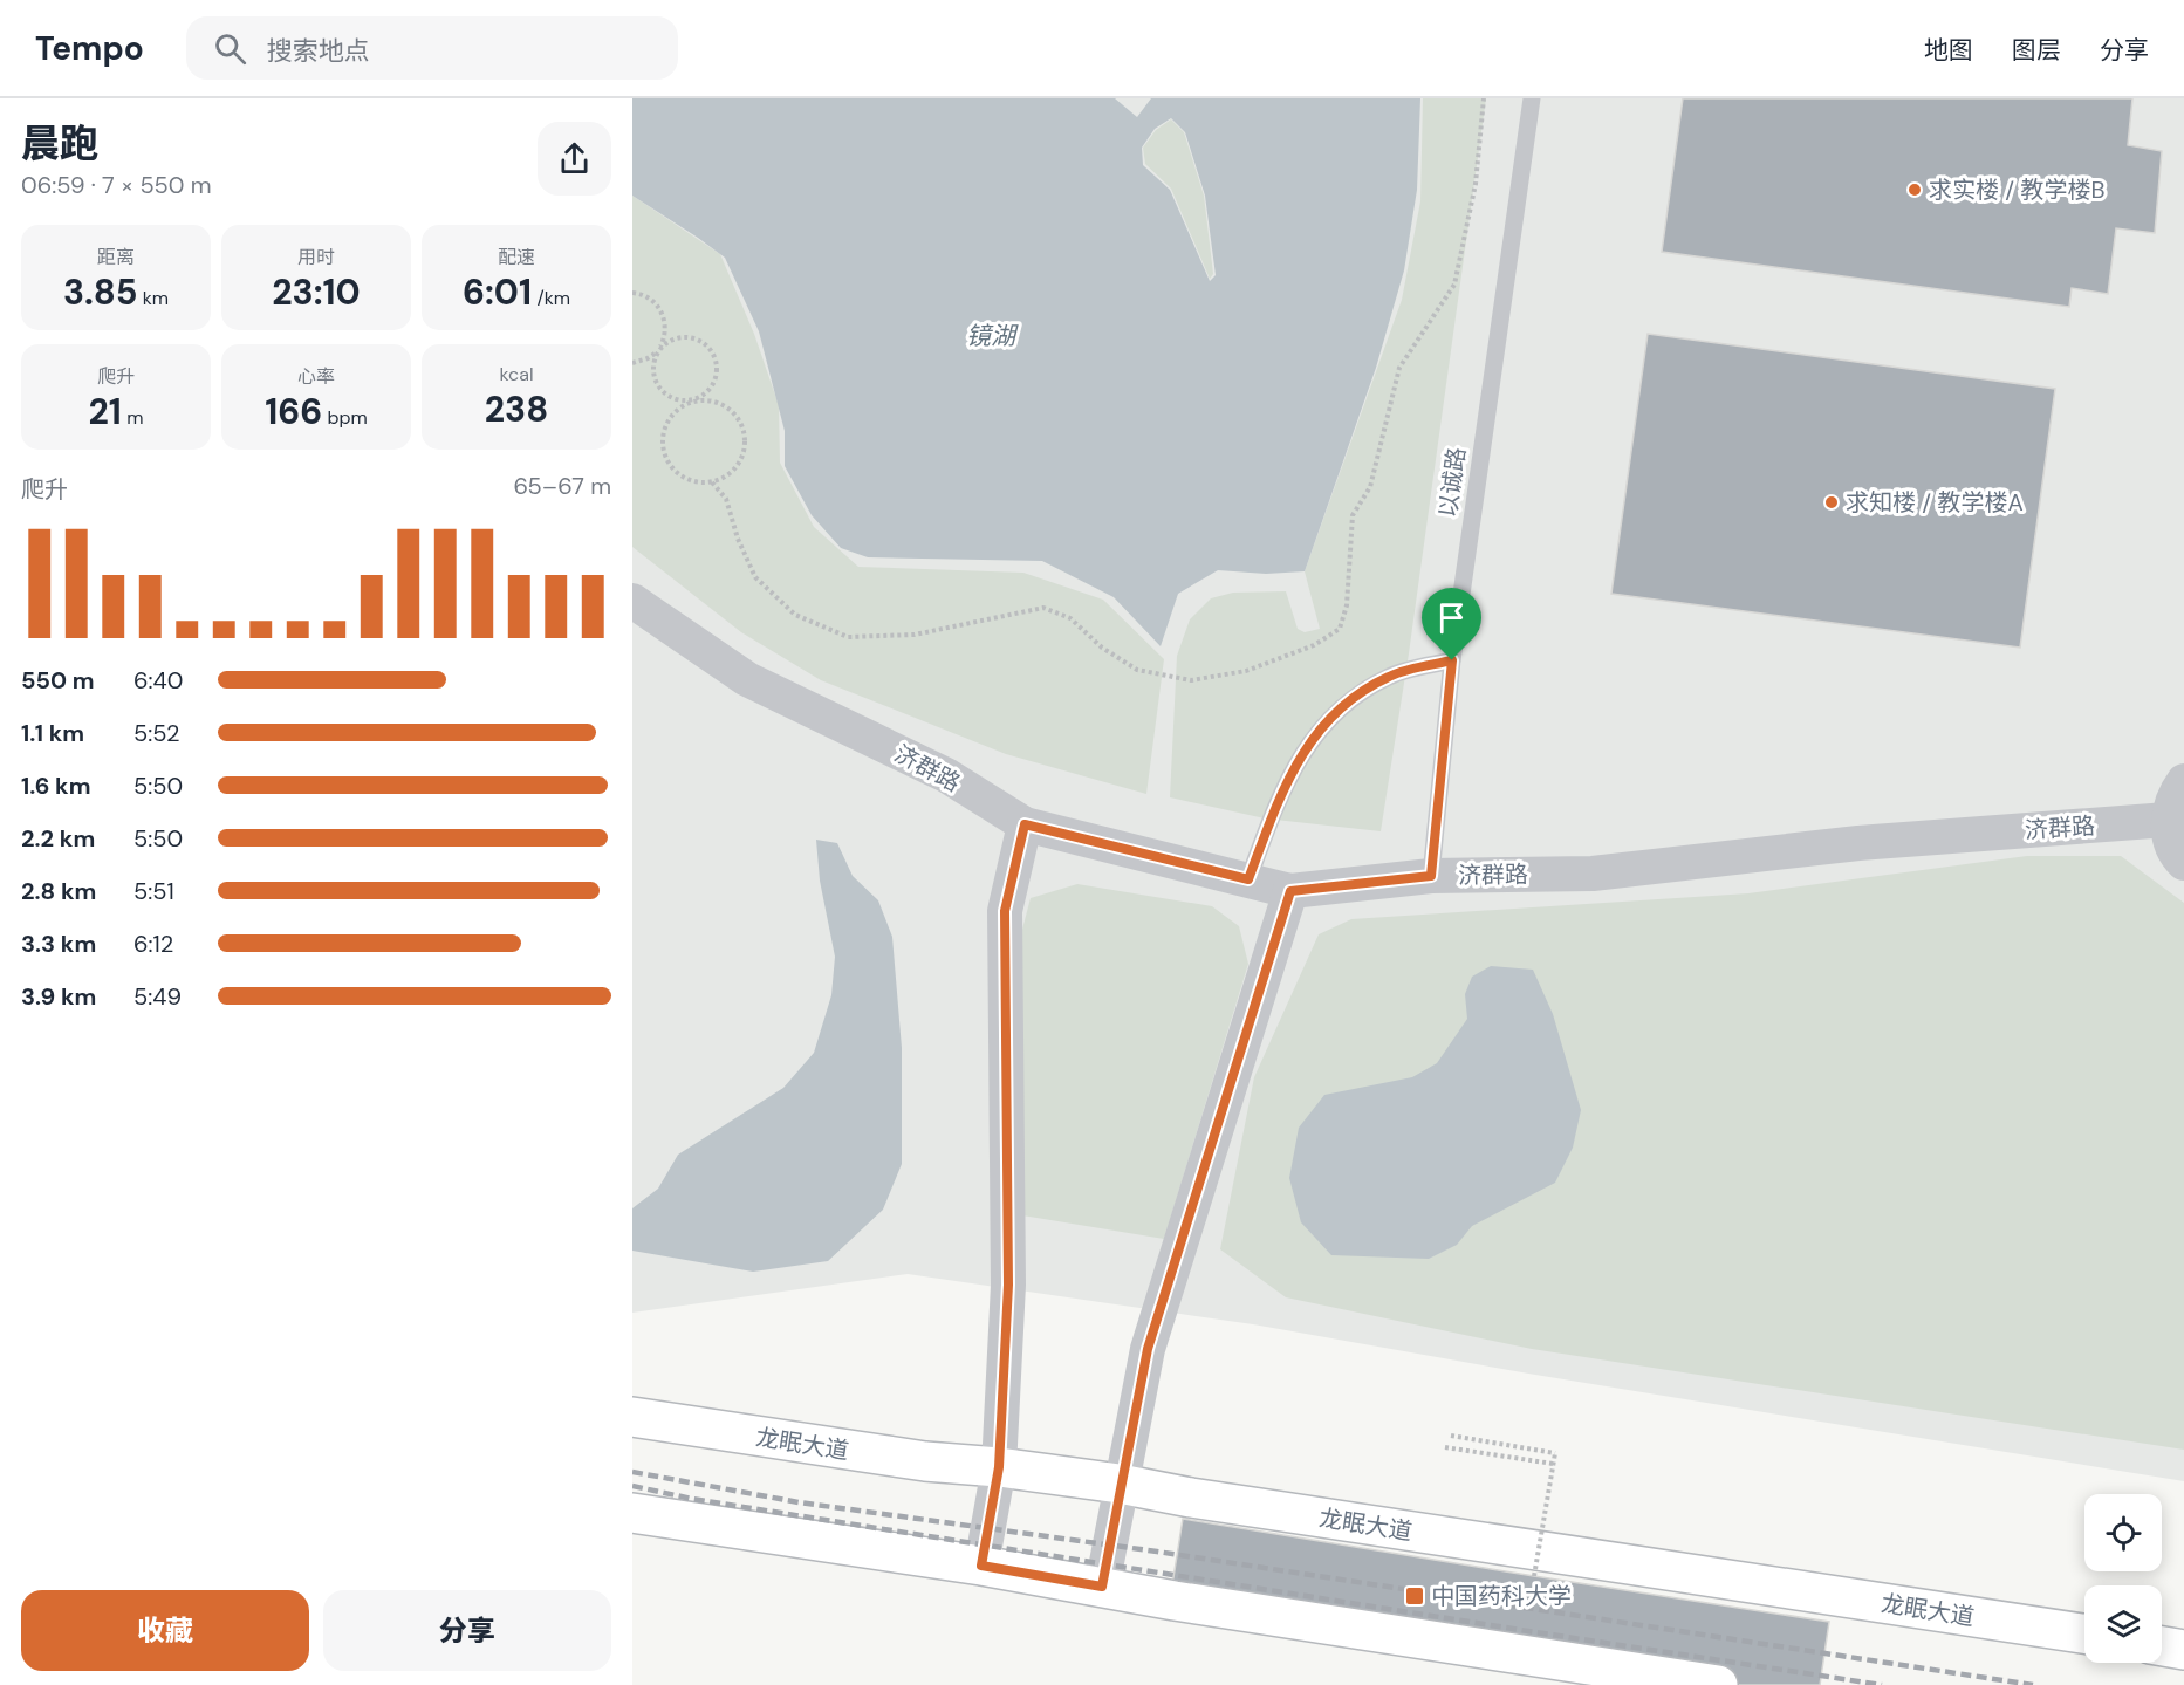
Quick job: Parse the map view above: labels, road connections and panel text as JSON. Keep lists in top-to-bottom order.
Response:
{
  "streets": {
    "main road": ["龙眠大道"],
    "street": ["济群路"],
    "lane": ["以诚路"]
  },
  "crossings": [
    ["以诚路", "济群路"]
  ],
  "water": ["镜湖"],
  "places": {
    "other": ["求实楼 / 教学楼B", "求知楼 / 教学楼A"],
    "transit": ["中国药科大学"]
  },
  "page": {
    "header": "Tempo",
    "search": "搜索地点",
    "nav": ["地图", "图层", "分享"],
    "heading": ["晨跑", "06:59 · 7 × 550 m"],
    "stats": [
      ["距离", "3.85 km"],
      ["用时", "23:10"],
      ["配速", "6:01 /km"],
      ["爬升", "21 m"],
      ["心率", "166 bpm"],
      ["kcal", "238"]
    ],
    "chart": ["爬升", "65–67 m"],
    "list": [
      {
        "name": "550 m",
        "note": "6:40"
      },
      {
        "name": "1.1 km",
        "note": "5:52"
      },
      {
        "name": "1.6 km",
        "note": "5:50"
      },
      {
        "name": "2.2 km",
        "note": "5:50"
      },
      {
        "name": "2.8 km",
        "note": "5:51"
      },
      {
        "name": "3.3 km",
        "note": "6:12"
      },
      {
        "name": "3.9 km",
        "note": "5:49"
      }
    ],
    "buttons": ["收藏", "分享"]
  }
}
